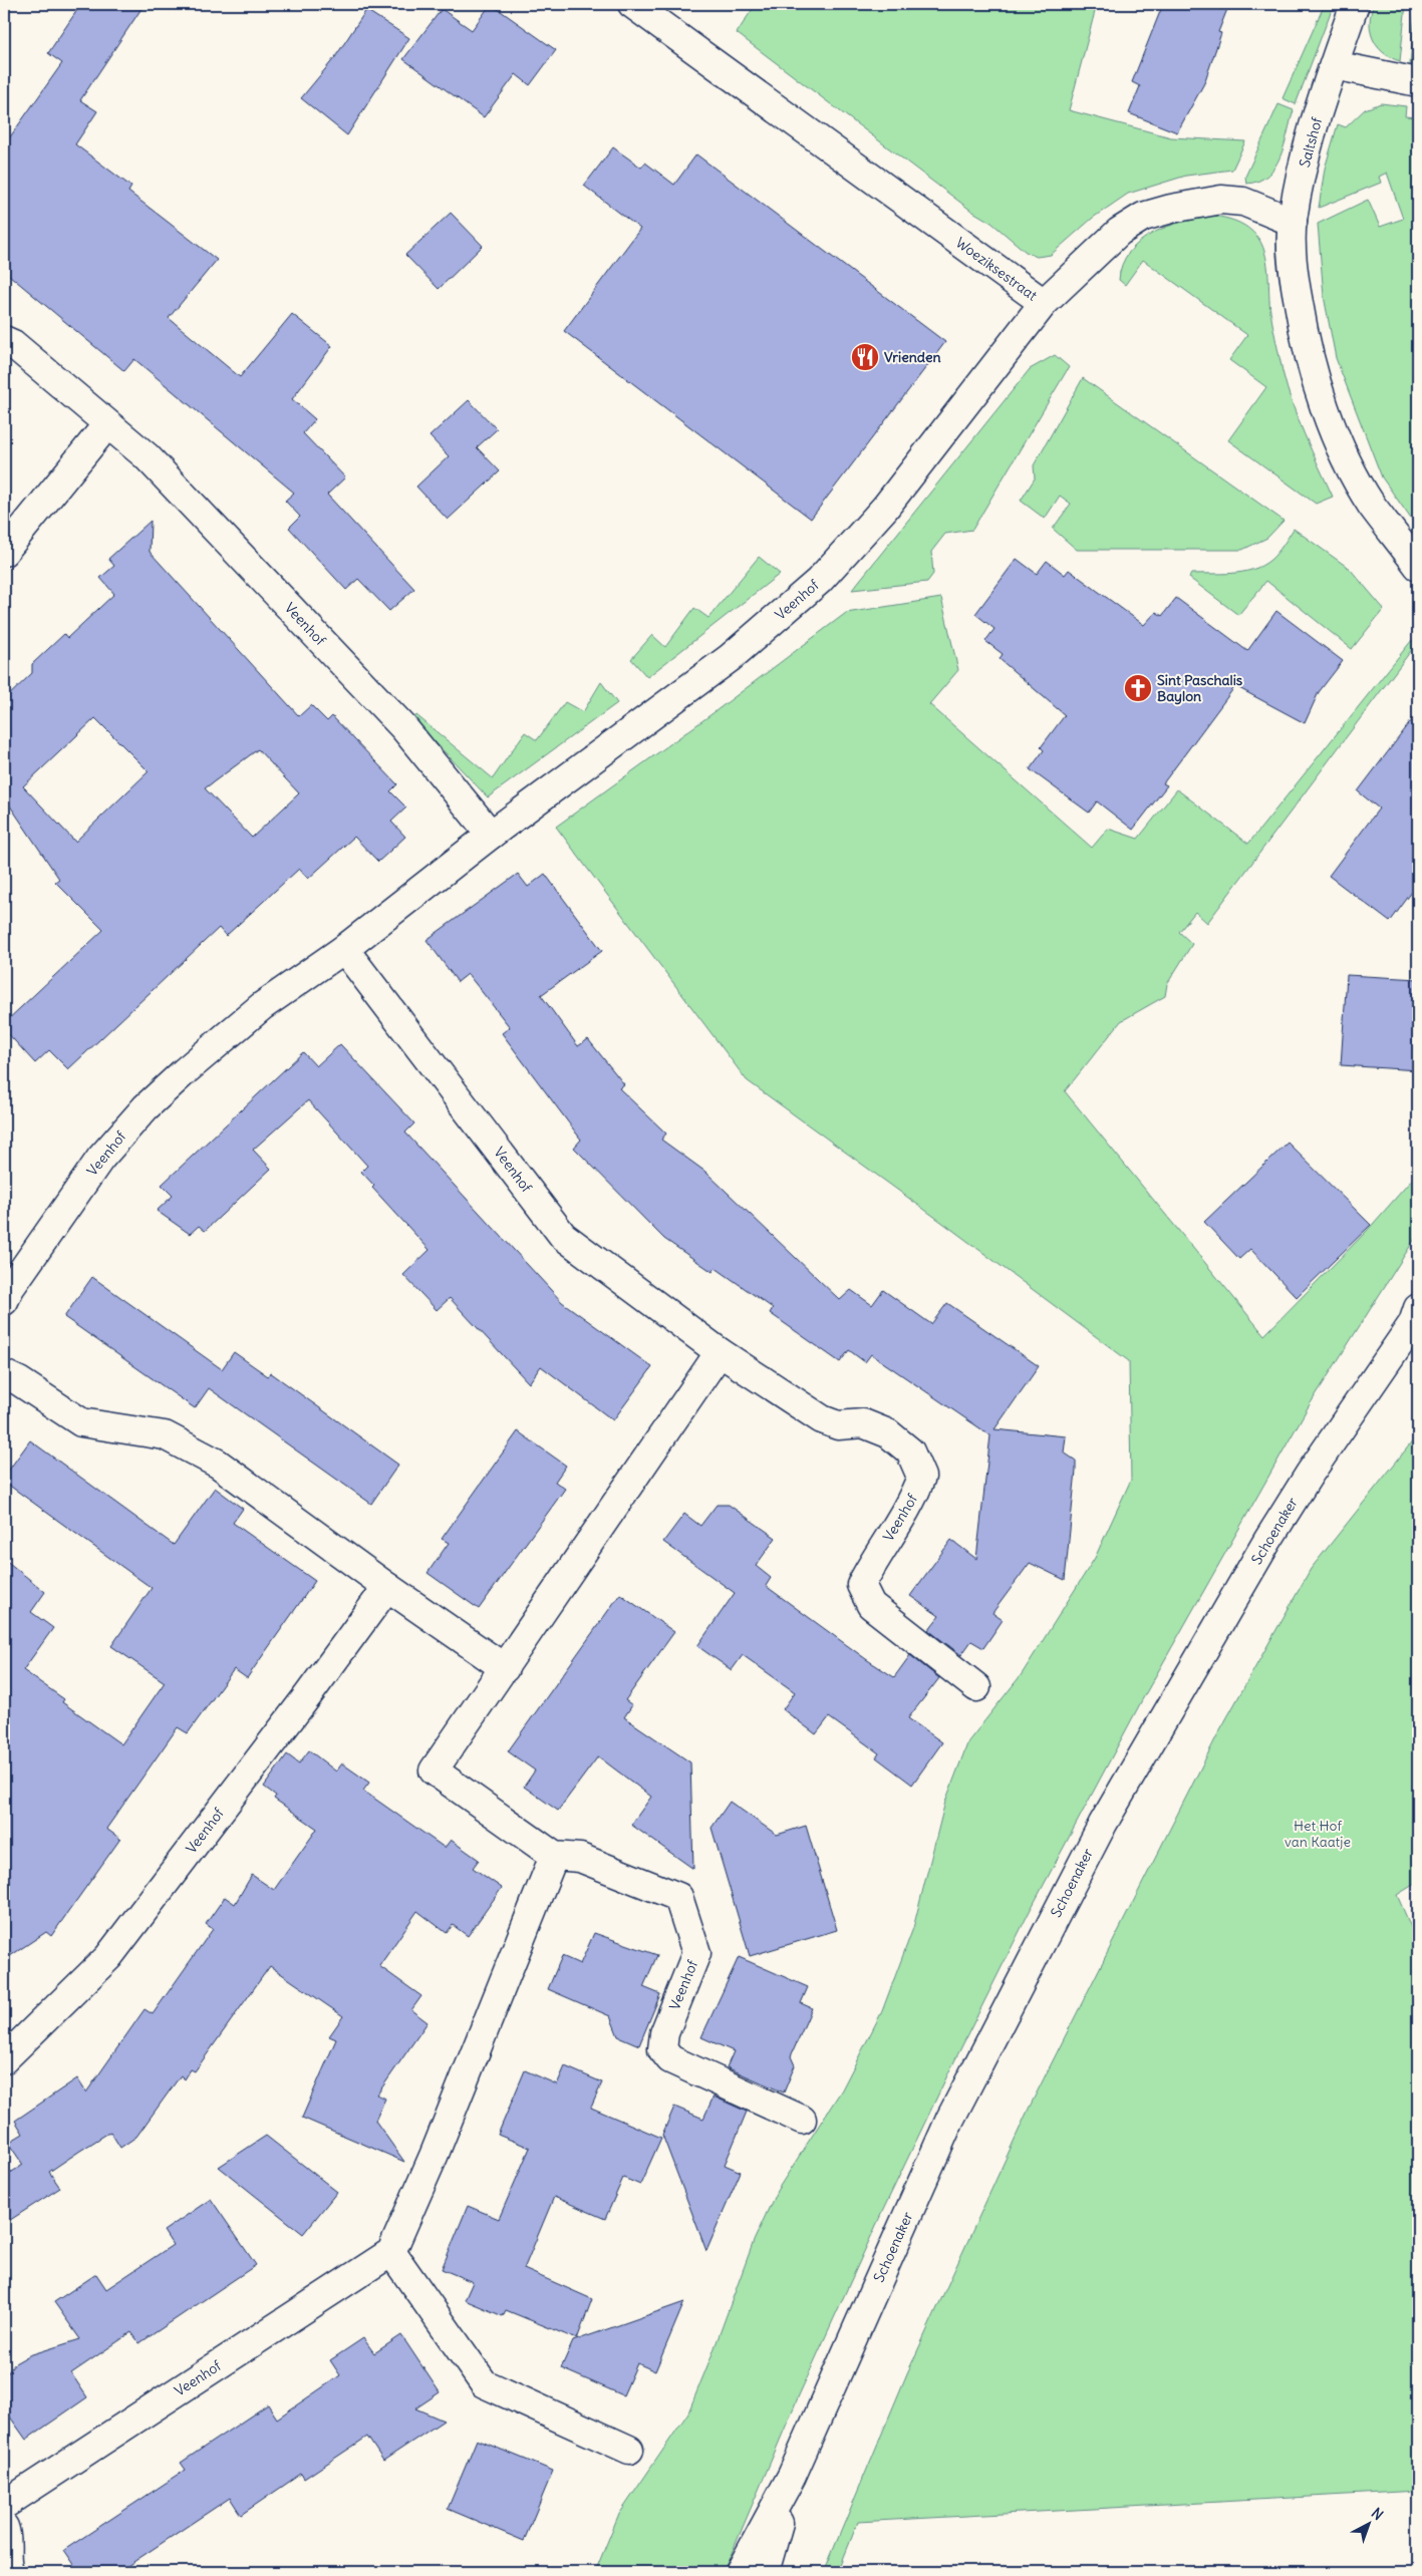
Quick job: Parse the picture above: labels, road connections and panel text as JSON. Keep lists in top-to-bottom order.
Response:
{
  "streets": {
    "street": [
      "Saltshof",
      "Woeziksestraat",
      "Veenhof",
      "Schoenaker"
    ]
  },
  "crossings": [
    ["Saltshof", "Woeziksestraat"],
    ["Woeziksestraat", "Veenhof"]
  ],
  "parks": ["Het Hof van Kaatje"],
  "places": {
    "restaurant": ["Vrienden"],
    "church": ["Sint Paschalis Baylon"]
  },
  "north": "top right"
}
